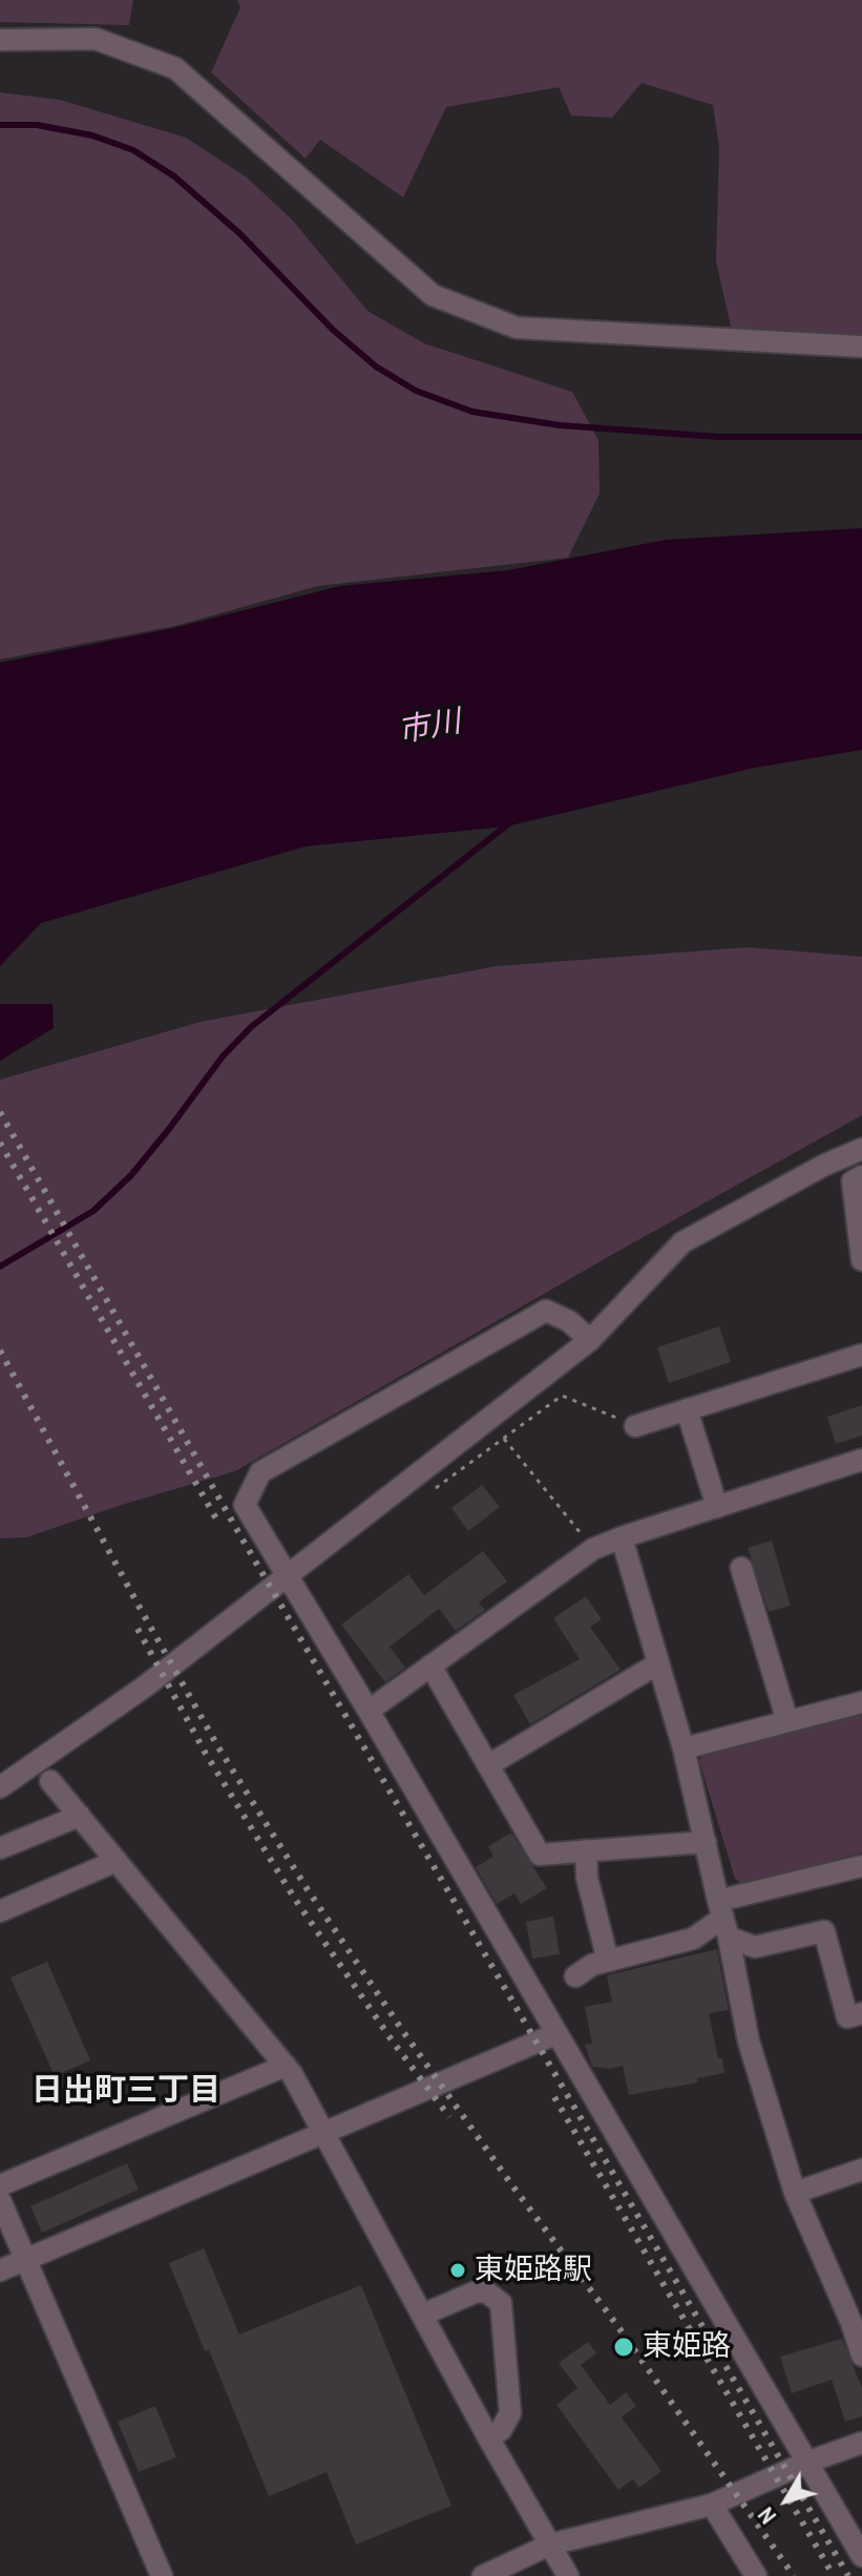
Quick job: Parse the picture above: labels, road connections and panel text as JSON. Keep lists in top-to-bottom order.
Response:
{
  "districts": ["日出町三丁目"],
  "water": ["市川"],
  "places": ["東姫路駅", "東姫路"],
  "north": "bottom left"
}
